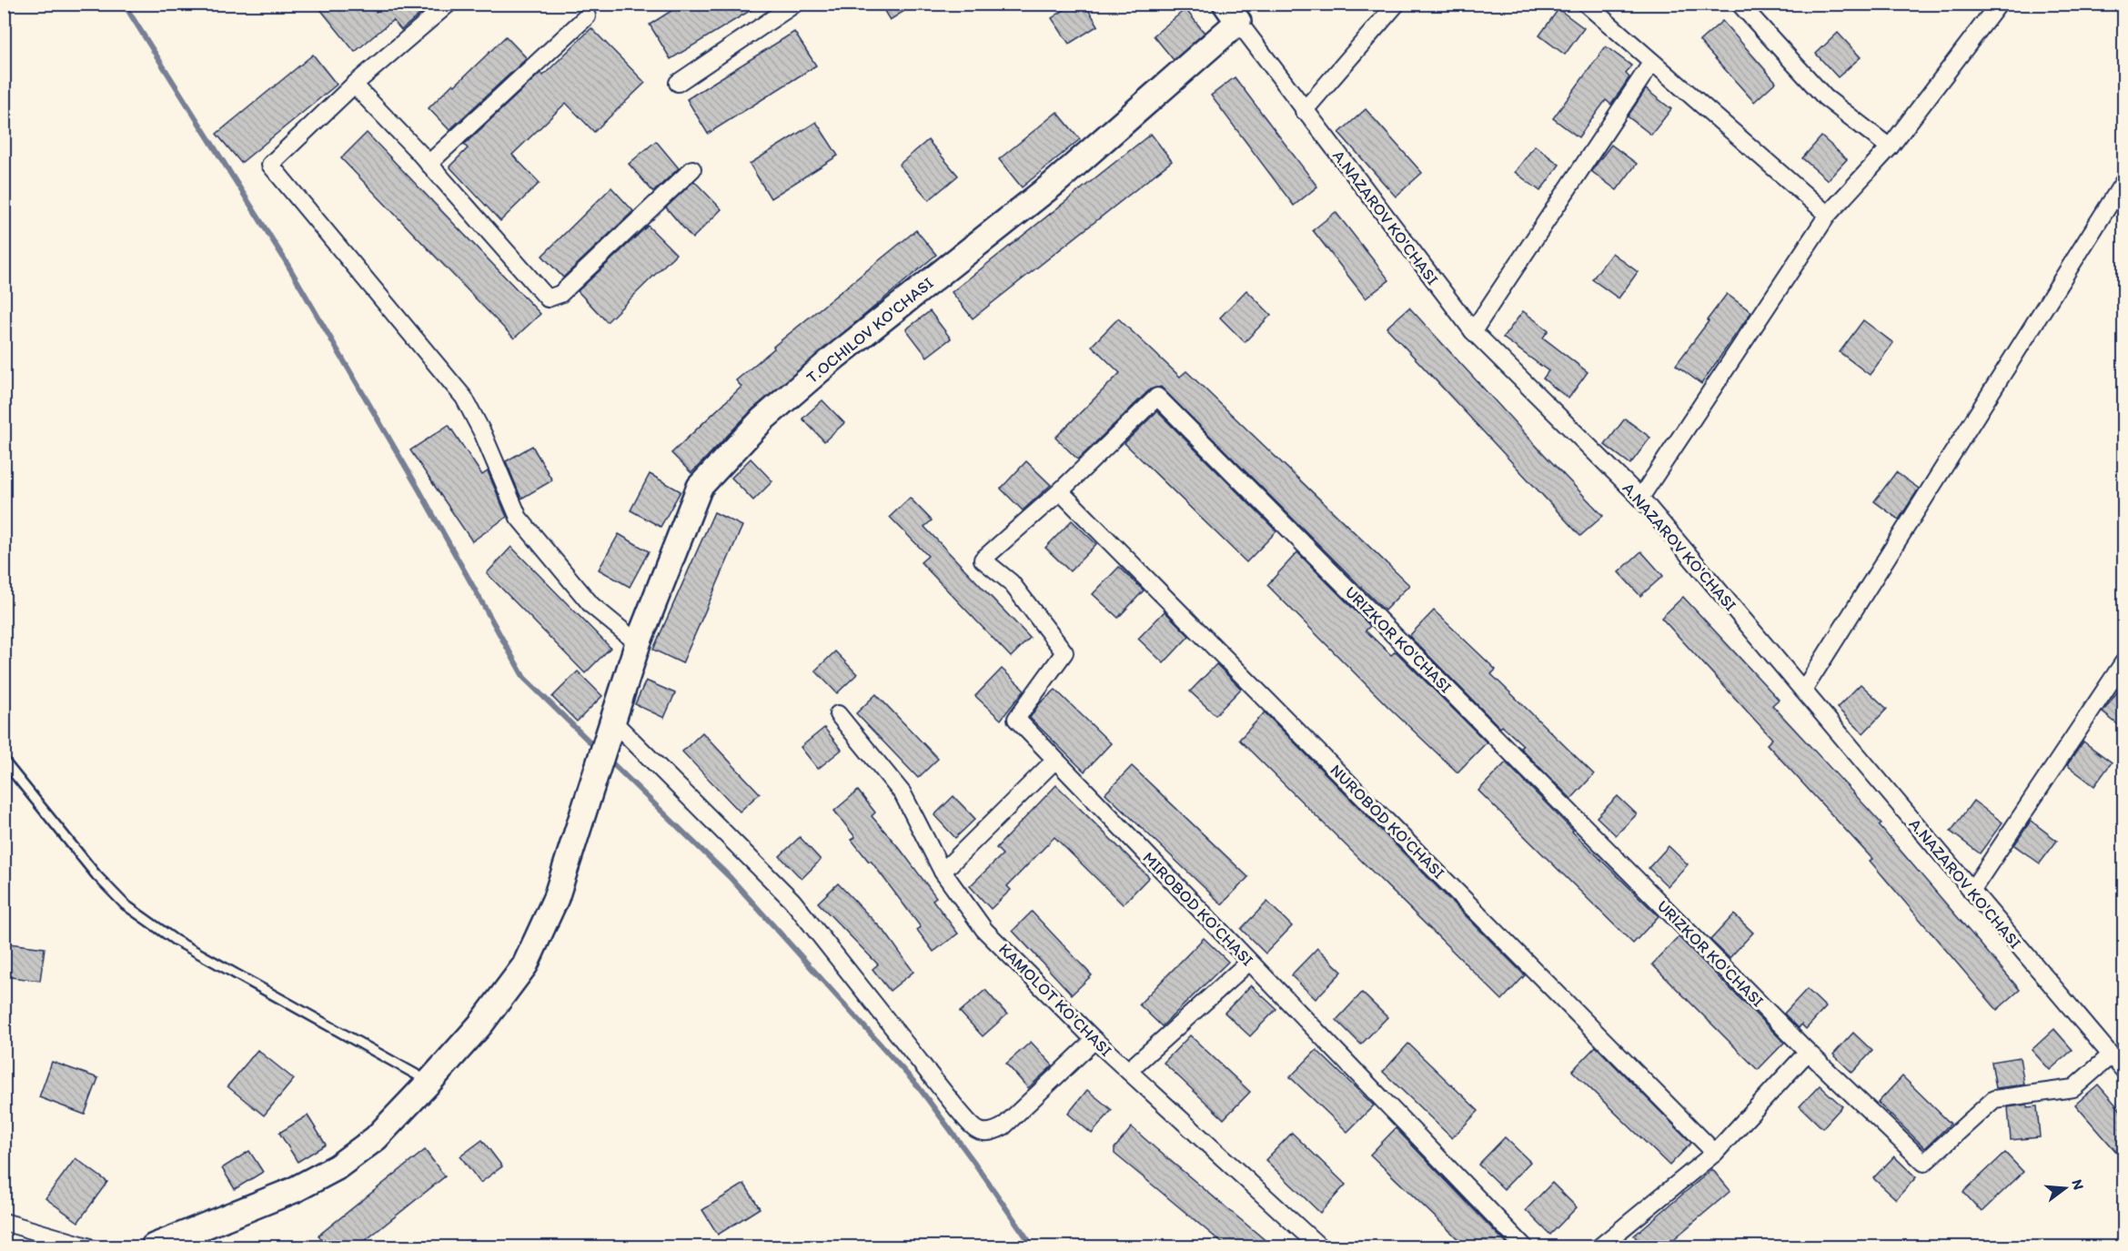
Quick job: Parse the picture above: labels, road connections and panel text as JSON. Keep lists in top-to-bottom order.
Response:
{
  "streets": {
    "main road": ["T.OCHILOV KO'CHASI"],
    "street": [
      "A.NAZAROV KO'CHASI",
      "URIZKOR KO'CHASI",
      "NUROBOD KO'CHASI",
      "MIROBOD KO'CHASI",
      "KAMOLOT KO'CHASI"
    ]
  },
  "crossings": [
    ["A.NAZAROV KO'CHASI", "T.OCHILOV KO'CHASI"],
    ["URIZKOR KO'CHASI", "NUROBOD KO'CHASI"],
    ["URIZKOR KO'CHASI", "MIROBOD KO'CHASI"]
  ],
  "north": "right"
}
